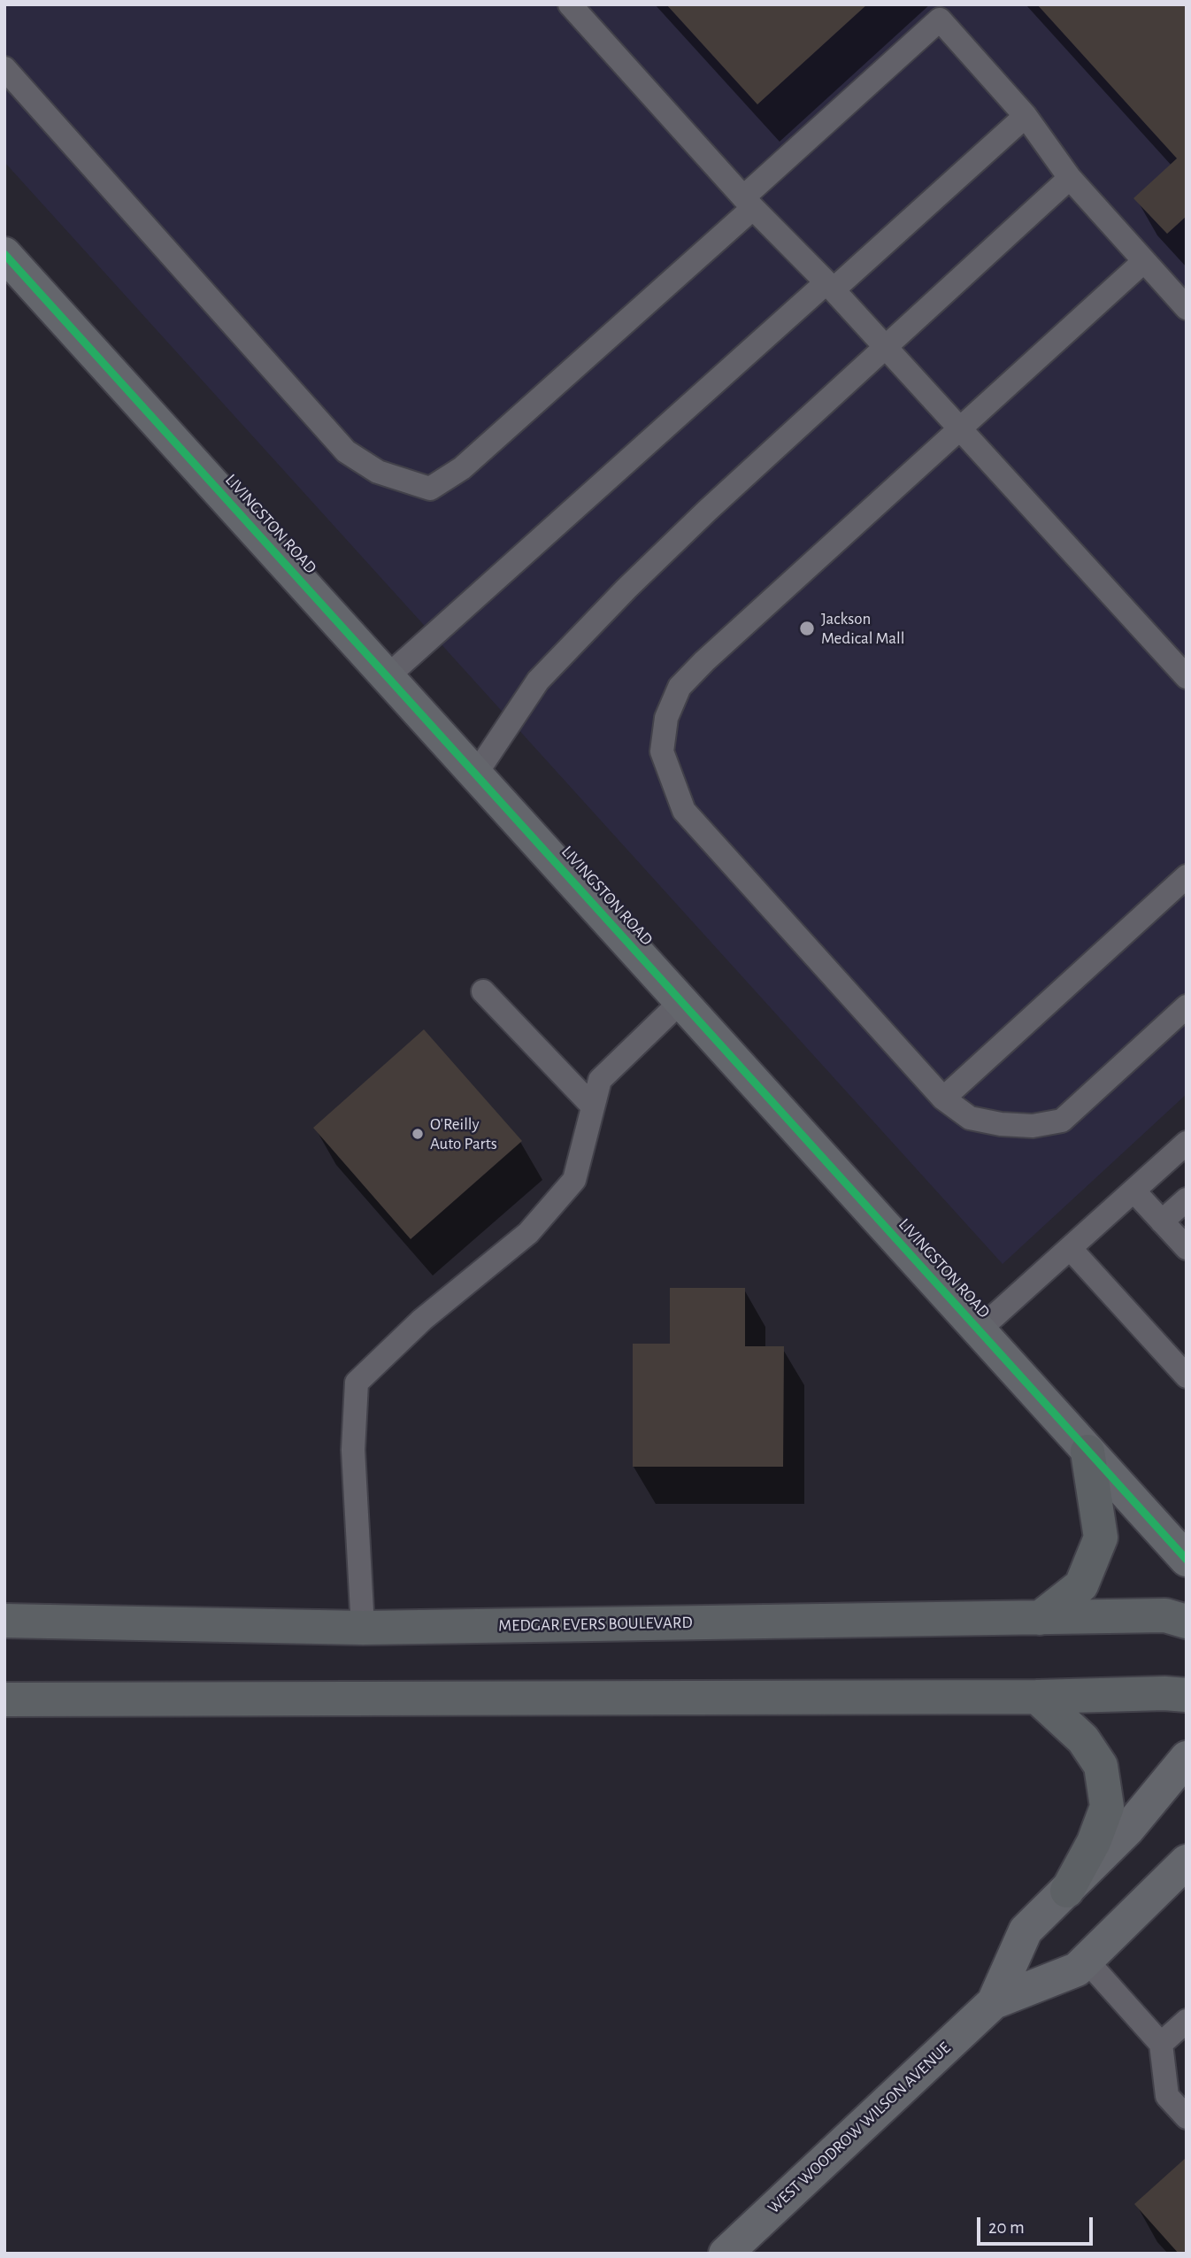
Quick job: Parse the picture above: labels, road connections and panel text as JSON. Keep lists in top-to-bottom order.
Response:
{
  "streets": {
    "main road": ["MEDGAR EVERS BOULEVARD"],
    "street": ["LIVINGSTON ROAD", "WEST WOODROW WILSON AVENUE"]
  },
  "places": ["Jackson Medical Mall", "O'Reilly Auto Parts"],
  "scale_bar": "20 m"
}
